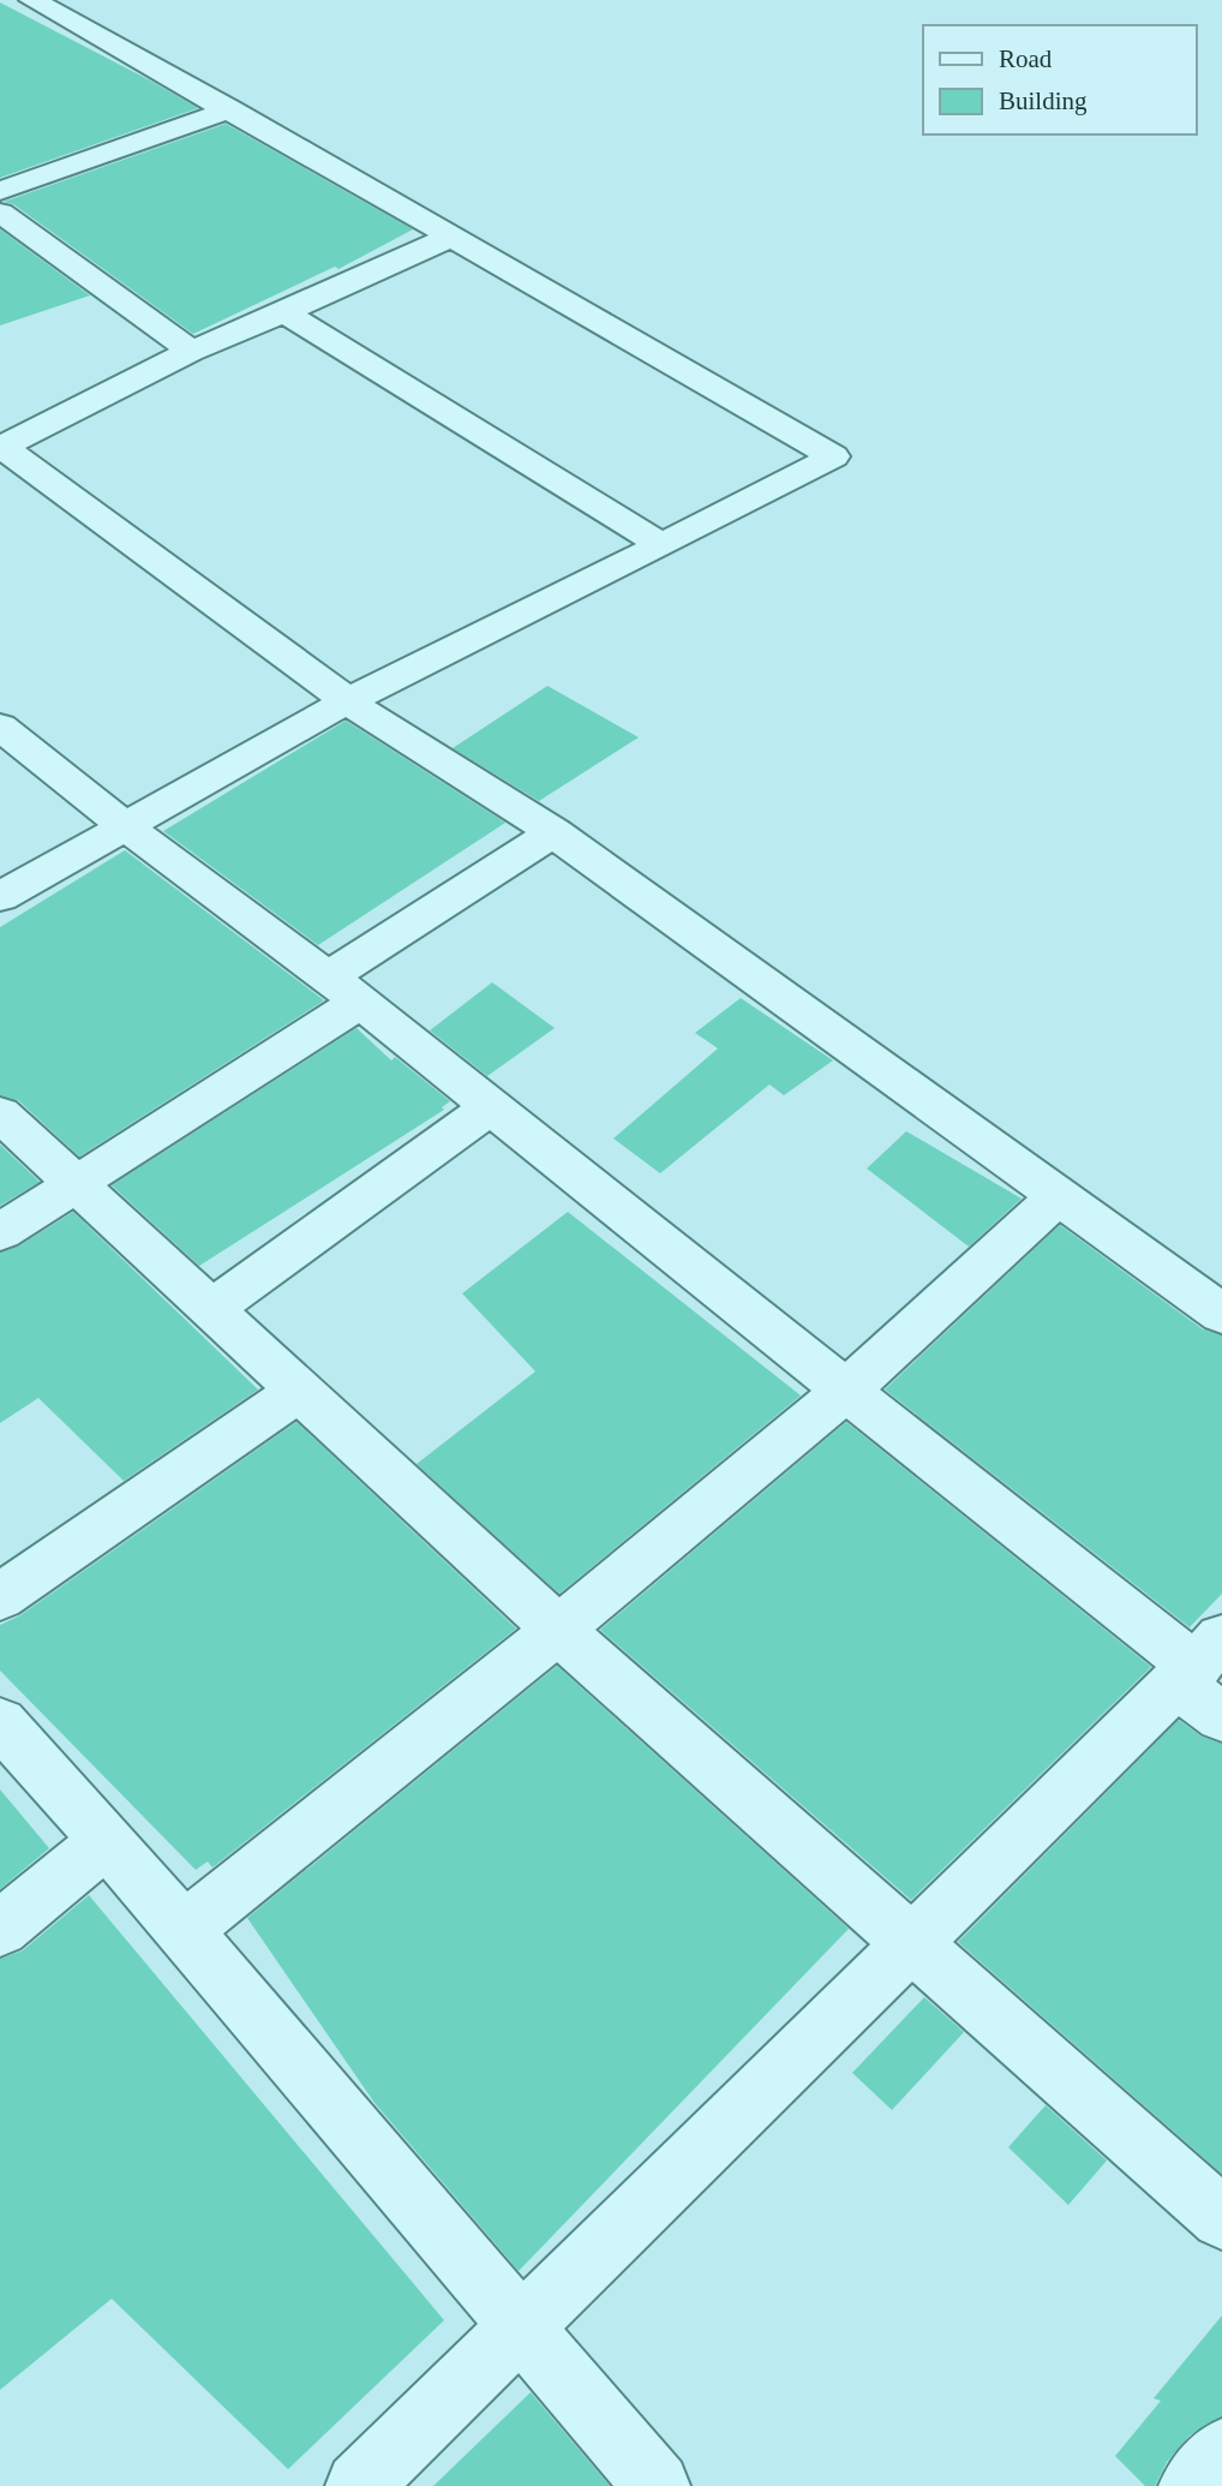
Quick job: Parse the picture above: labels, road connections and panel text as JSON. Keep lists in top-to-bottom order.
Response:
{
  "legend": ["Road", "Building"]
}
